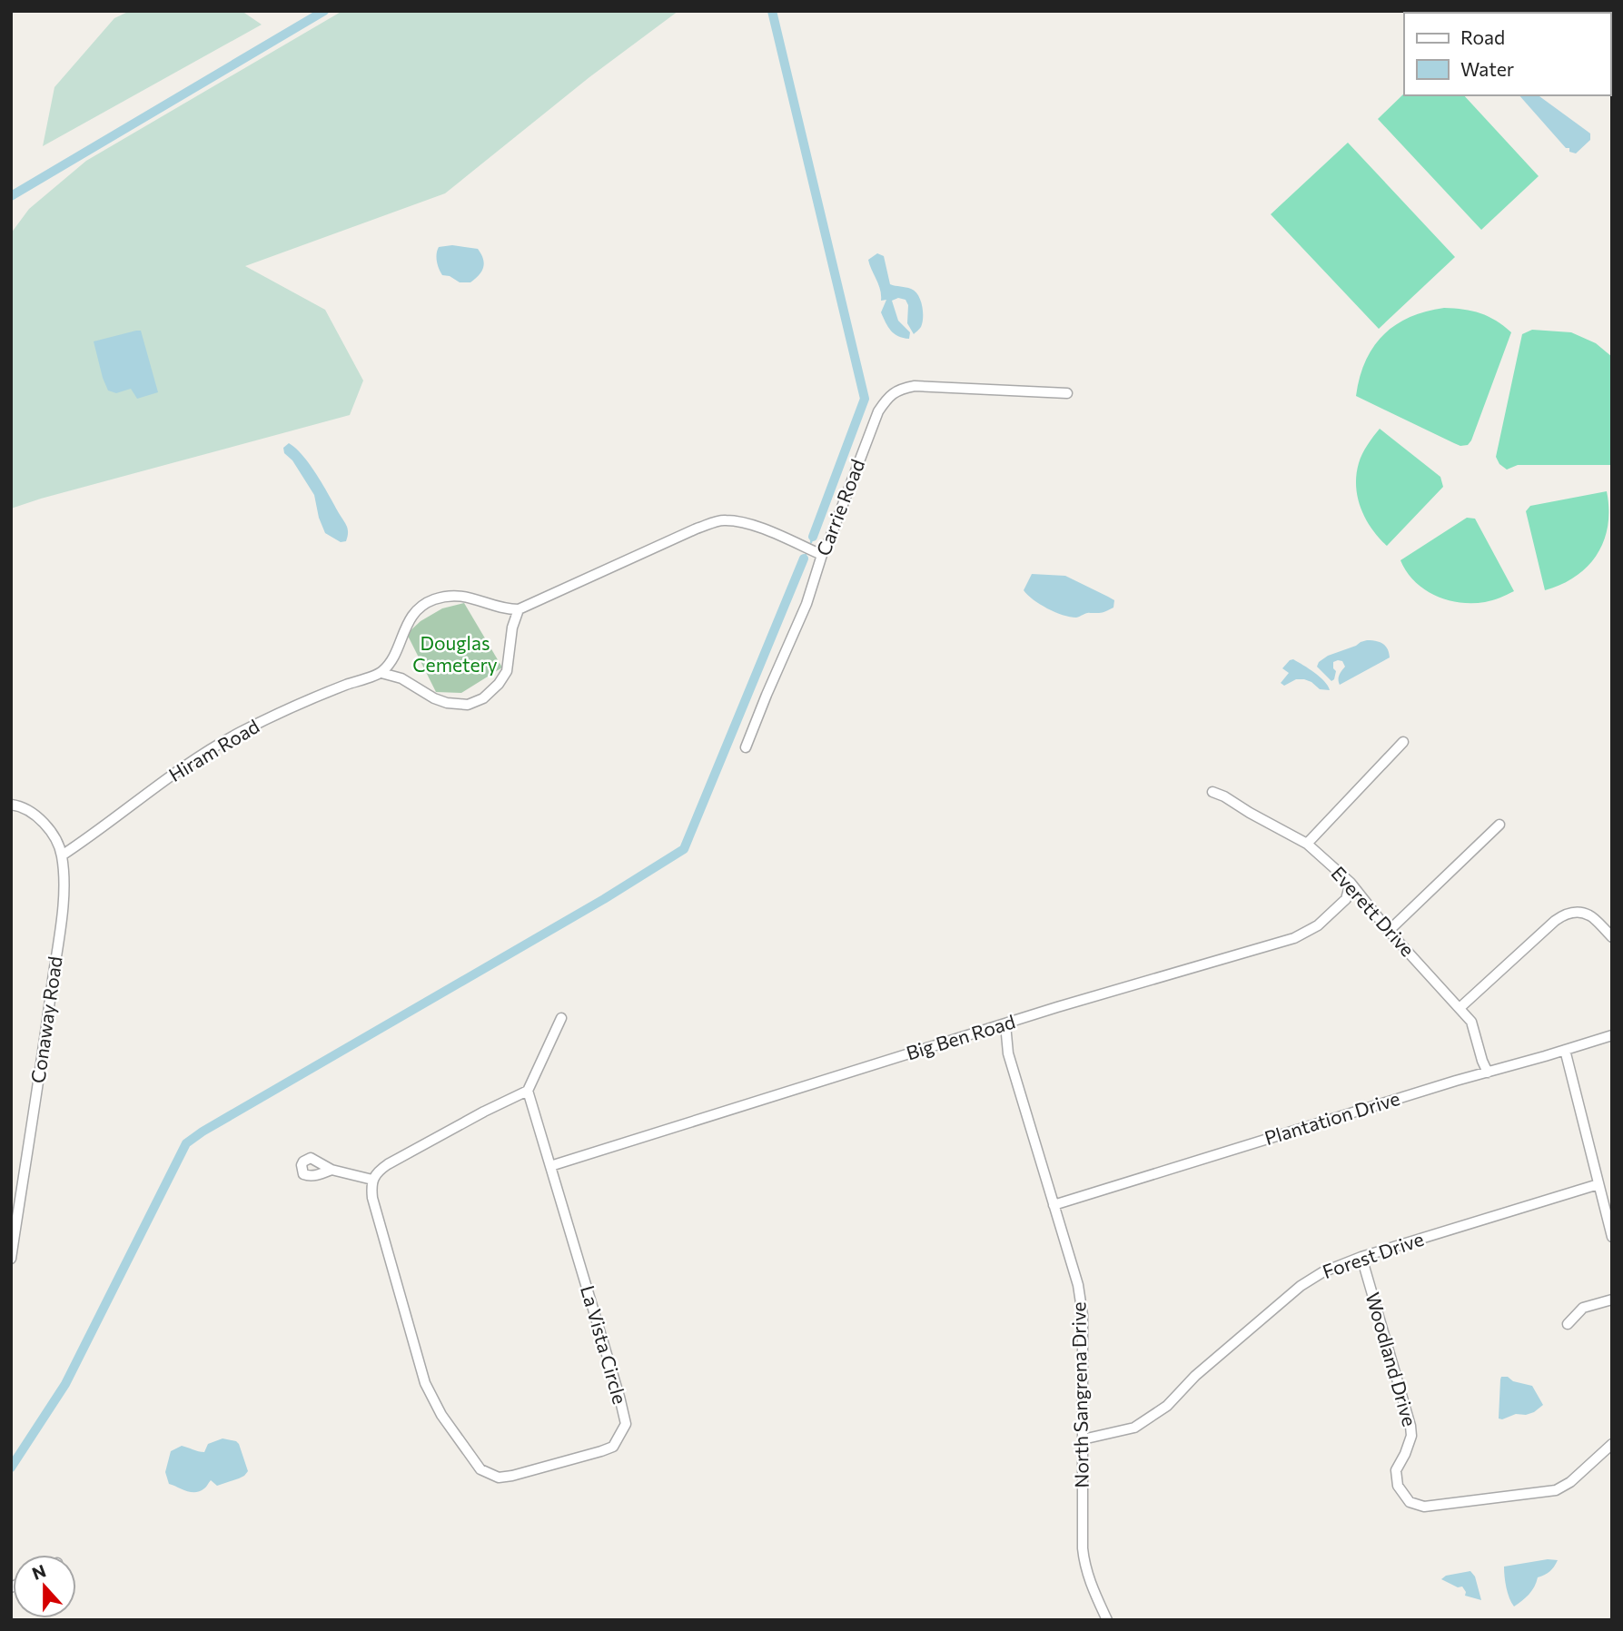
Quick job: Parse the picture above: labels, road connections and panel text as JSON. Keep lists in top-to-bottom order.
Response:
{
  "streets": {
    "street": [
      "Carrie Road",
      "Hiram Road",
      "Everett Drive",
      "Conaway Road",
      "Big Ben Road",
      "Plantation Drive",
      "Forest Drive",
      "La Vista Circle",
      "Woodland Drive",
      "North Sangrena Drive"
    ]
  },
  "crossings": [
    ["Hiram Road", "Conaway Road"],
    ["Everett Drive", "Big Ben Road"],
    ["Everett Drive", "Plantation Drive"],
    ["Big Ben Road", "La Vista Circle"],
    ["Big Ben Road", "North Sangrena Drive"],
    ["Plantation Drive", "North Sangrena Drive"],
    ["Forest Drive", "Woodland Drive"],
    ["Forest Drive", "North Sangrena Drive"]
  ],
  "parks": ["Douglas Cemetery"],
  "legend": ["Road", "Water"],
  "north": "top"
}
